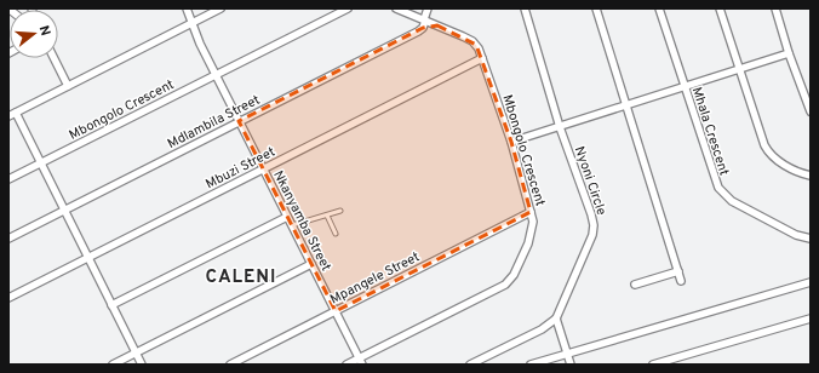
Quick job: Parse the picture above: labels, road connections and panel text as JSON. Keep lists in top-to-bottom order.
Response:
{
  "streets": {
    "street": [
      "Mbongolo Crescent",
      "Mdlambila Street",
      "Mhala Crescent",
      "Mbuzi Street",
      "Nyoni Circle",
      "Nkanyamba Street",
      "Mpangele Street"
    ]
  },
  "crossings": [
    ["Mbongolo Crescent", "Mdlambila Street"],
    ["Mbongolo Crescent", "Mbuzi Street"],
    ["Mbongolo Crescent", "Nkanyamba Street"],
    ["Mbongolo Crescent", "Mpangele Street"],
    ["Mdlambila Street", "Nkanyamba Street"],
    ["Mbuzi Street", "Nkanyamba Street"],
    ["Nkanyamba Street", "Mpangele Street"]
  ],
  "districts": ["CALENI"],
  "north": "right"
}
